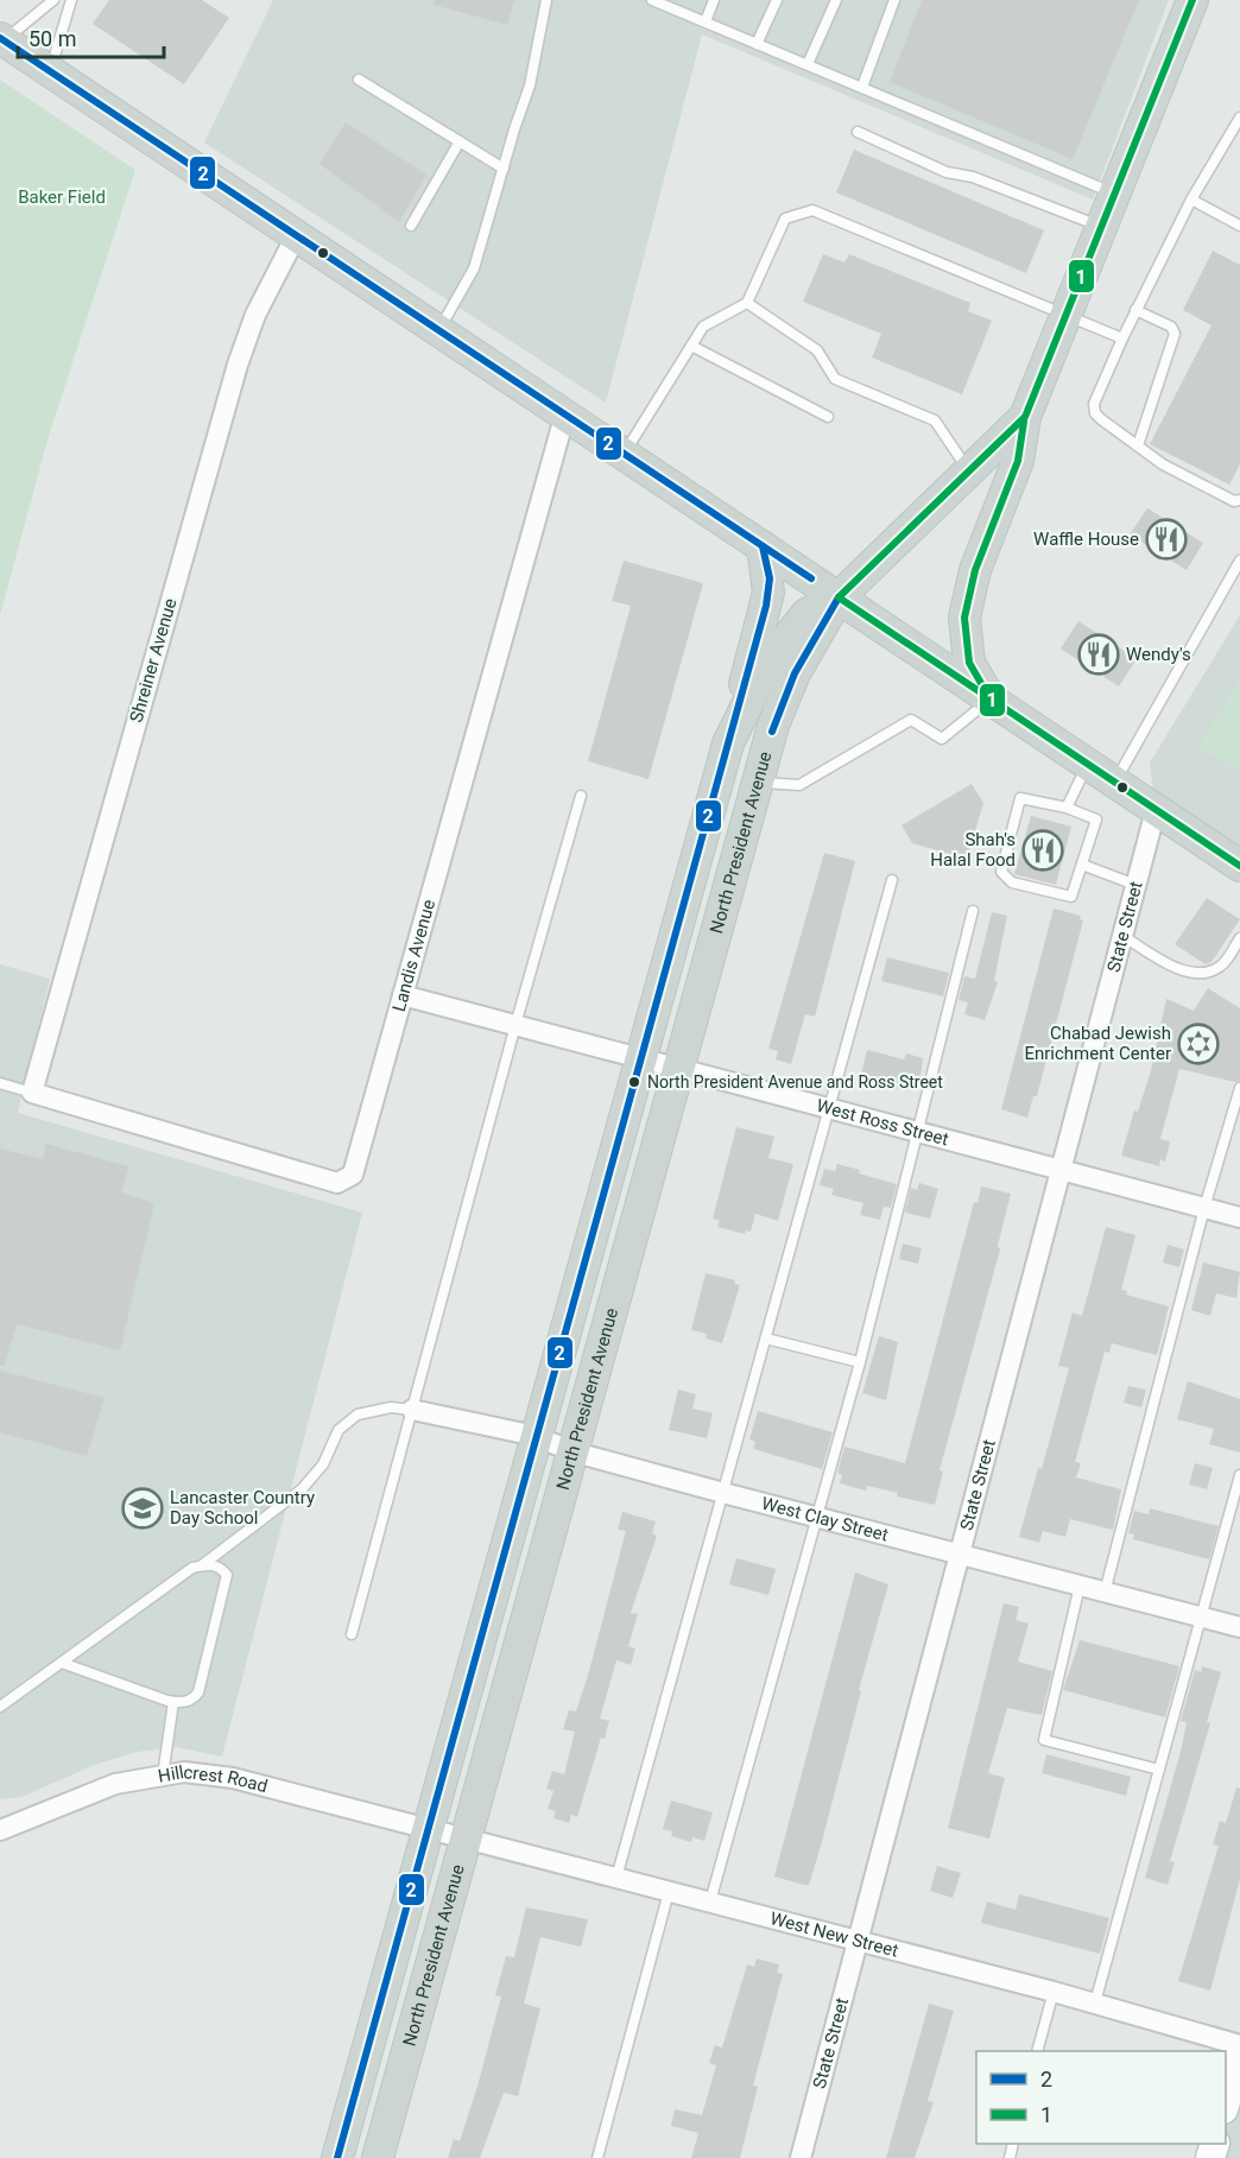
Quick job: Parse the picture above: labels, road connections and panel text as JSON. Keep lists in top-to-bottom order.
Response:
{
  "streets": {
    "main road": ["North President Avenue"],
    "street": [
      "Shreiner Avenue",
      "State Street",
      "Landis Avenue",
      "West Ross Street",
      "West Clay Street",
      "Hillcrest Road",
      "West New Street"
    ]
  },
  "crossings": [
    ["Shreiner Avenue", "Landis Avenue"],
    ["North President Avenue", "West Ross Street"],
    ["North President Avenue", "West Clay Street"],
    ["North President Avenue", "Hillcrest Road"],
    ["North President Avenue", "West New Street"],
    ["State Street", "West Ross Street"],
    ["State Street", "West Clay Street"],
    ["State Street", "West New Street"],
    ["Landis Avenue", "West Ross Street"],
    ["Hillcrest Road", "West New Street"]
  ],
  "parks": ["Baker Field"],
  "places": {
    "restaurant": ["Waffle House", "Wendy's", "Shah's Halal Food"],
    "synagogue": ["Chabad Jewish Enrichment Center"],
    "other": ["North President Avenue and Ross Street"],
    "school or university": ["Lancaster Country Day School"]
  },
  "lines": ["transit line 1", "transit line 2"],
  "legend": ["2", "1"],
  "scale_bar": "50 m"
}
